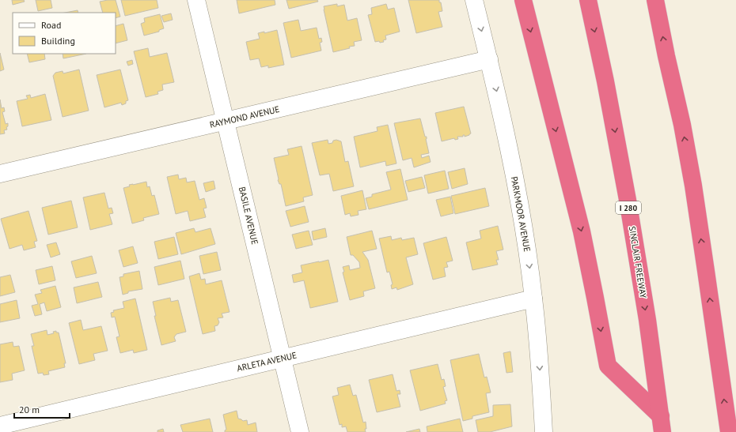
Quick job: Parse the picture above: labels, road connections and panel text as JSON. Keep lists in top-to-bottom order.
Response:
{
  "streets": {
    "highway": ["I 280", "SINCLAIR FREEWAY"],
    "street": [
      "RAYMOND AVENUE",
      "PARKMOOR AVENUE",
      "BASILE AVENUE",
      "ARLETA AVENUE"
    ]
  },
  "crossings": [
    ["RAYMOND AVENUE", "PARKMOOR AVENUE"],
    ["RAYMOND AVENUE", "BASILE AVENUE"],
    ["PARKMOOR AVENUE", "ARLETA AVENUE"],
    ["BASILE AVENUE", "ARLETA AVENUE"]
  ],
  "one_way": ["PARKMOOR AVENUE"],
  "legend": ["Road", "Building"],
  "scale_bar": "20 m"
}
